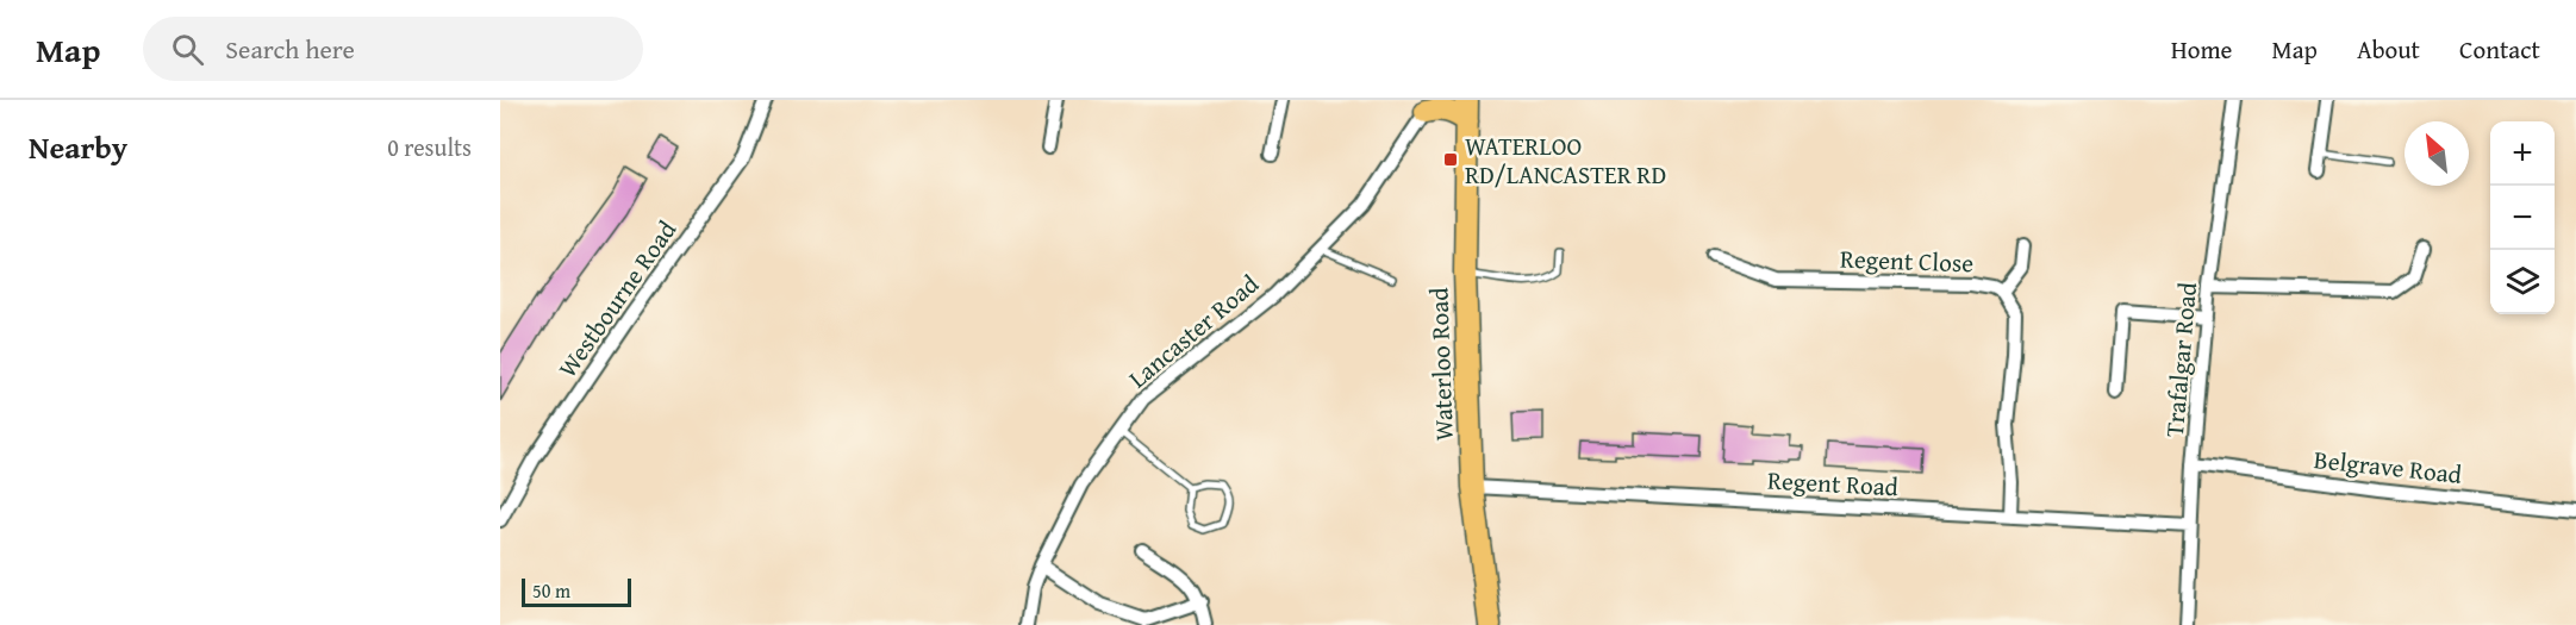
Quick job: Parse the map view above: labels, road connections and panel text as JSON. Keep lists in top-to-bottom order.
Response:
{
  "streets": {
    "highway": ["Waterloo Road"],
    "street": [
      "Regent Close",
      "Westbourne Road",
      "Lancaster Road",
      "Trafalgar Road",
      "Belgrave Road",
      "Regent Road"
    ]
  },
  "crossings": [
    ["Regent Close", "Regent Road"],
    ["Trafalgar Road", "Belgrave Road"],
    ["Trafalgar Road", "Regent Road"],
    ["Waterloo Road", "Regent Road"]
  ],
  "places": {
    "transit": ["WATERLOO RD/LANCASTER RD"]
  },
  "scale_bar": "50 m",
  "north": "top left",
  "page": {
    "header": "Map",
    "search": "Search here",
    "nav": [
      "Home",
      "Map",
      "About",
      "Contact"
    ],
    "heading": ["Nearby", "0 results"],
    "map_buttons": ["+", "−"],
    "scale": "50 m"
  }
}
